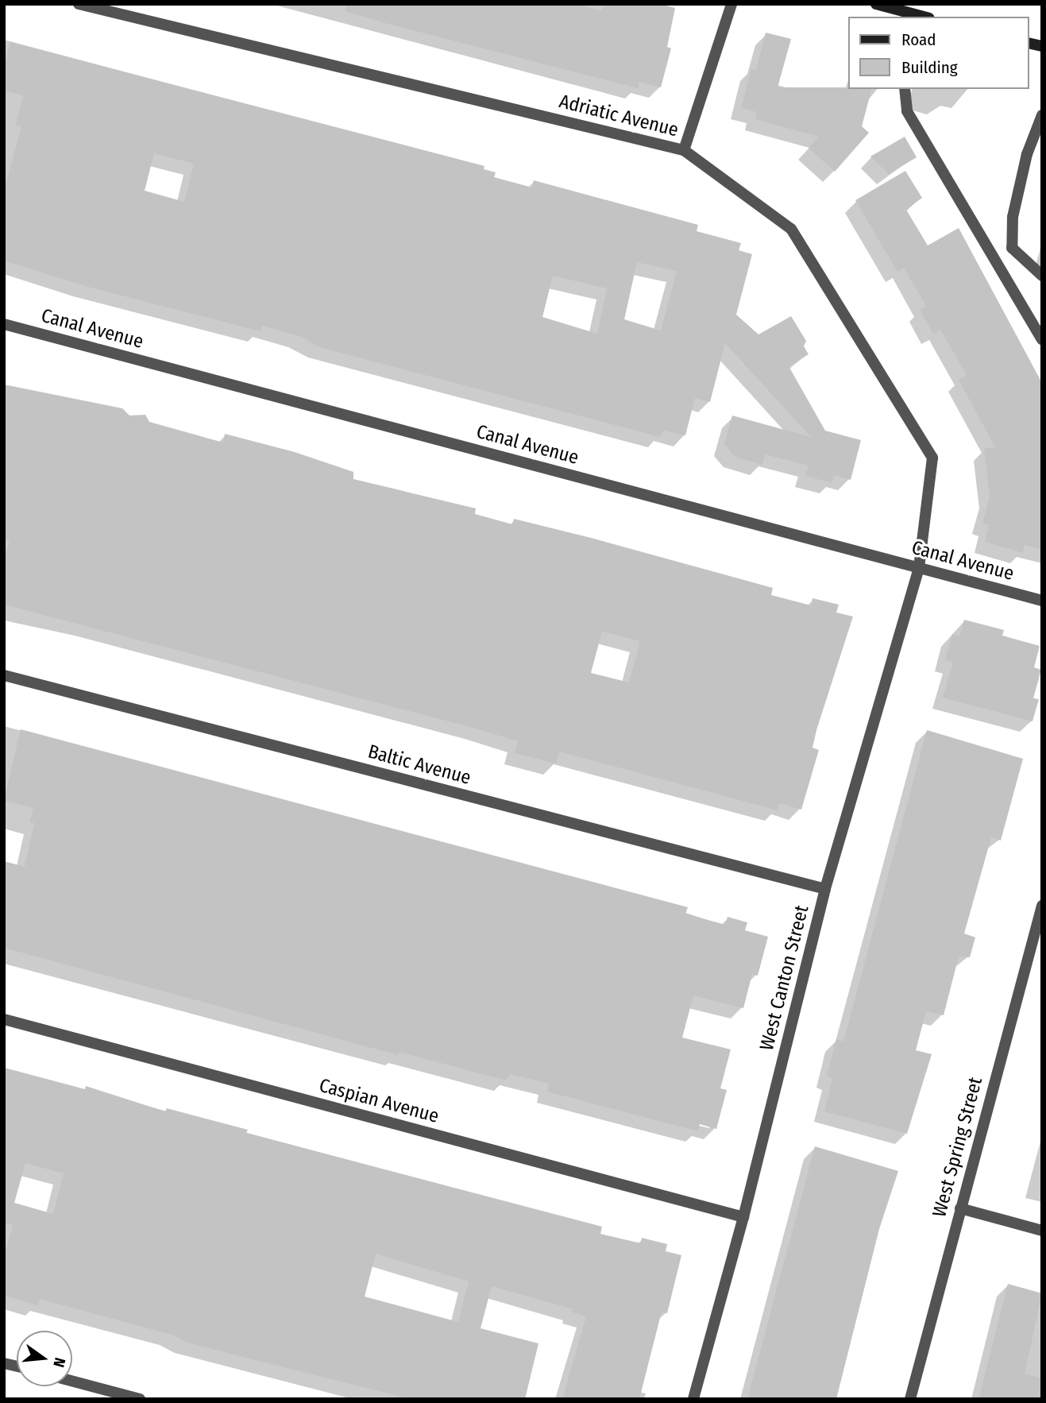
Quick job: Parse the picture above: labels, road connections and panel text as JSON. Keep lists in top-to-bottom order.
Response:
{
  "streets": {
    "street": [
      "Adriatic Avenue",
      "Canal Avenue",
      "Baltic Avenue",
      "West Canton Street",
      "Caspian Avenue",
      "West Spring Street"
    ]
  },
  "crossings": [
    ["Adriatic Avenue", "Canal Avenue"],
    ["Adriatic Avenue", "West Canton Street"],
    ["Canal Avenue", "West Canton Street"],
    ["Baltic Avenue", "West Canton Street"],
    ["West Canton Street", "Caspian Avenue"]
  ],
  "legend": ["Road", "Building"],
  "north": "right"
}
